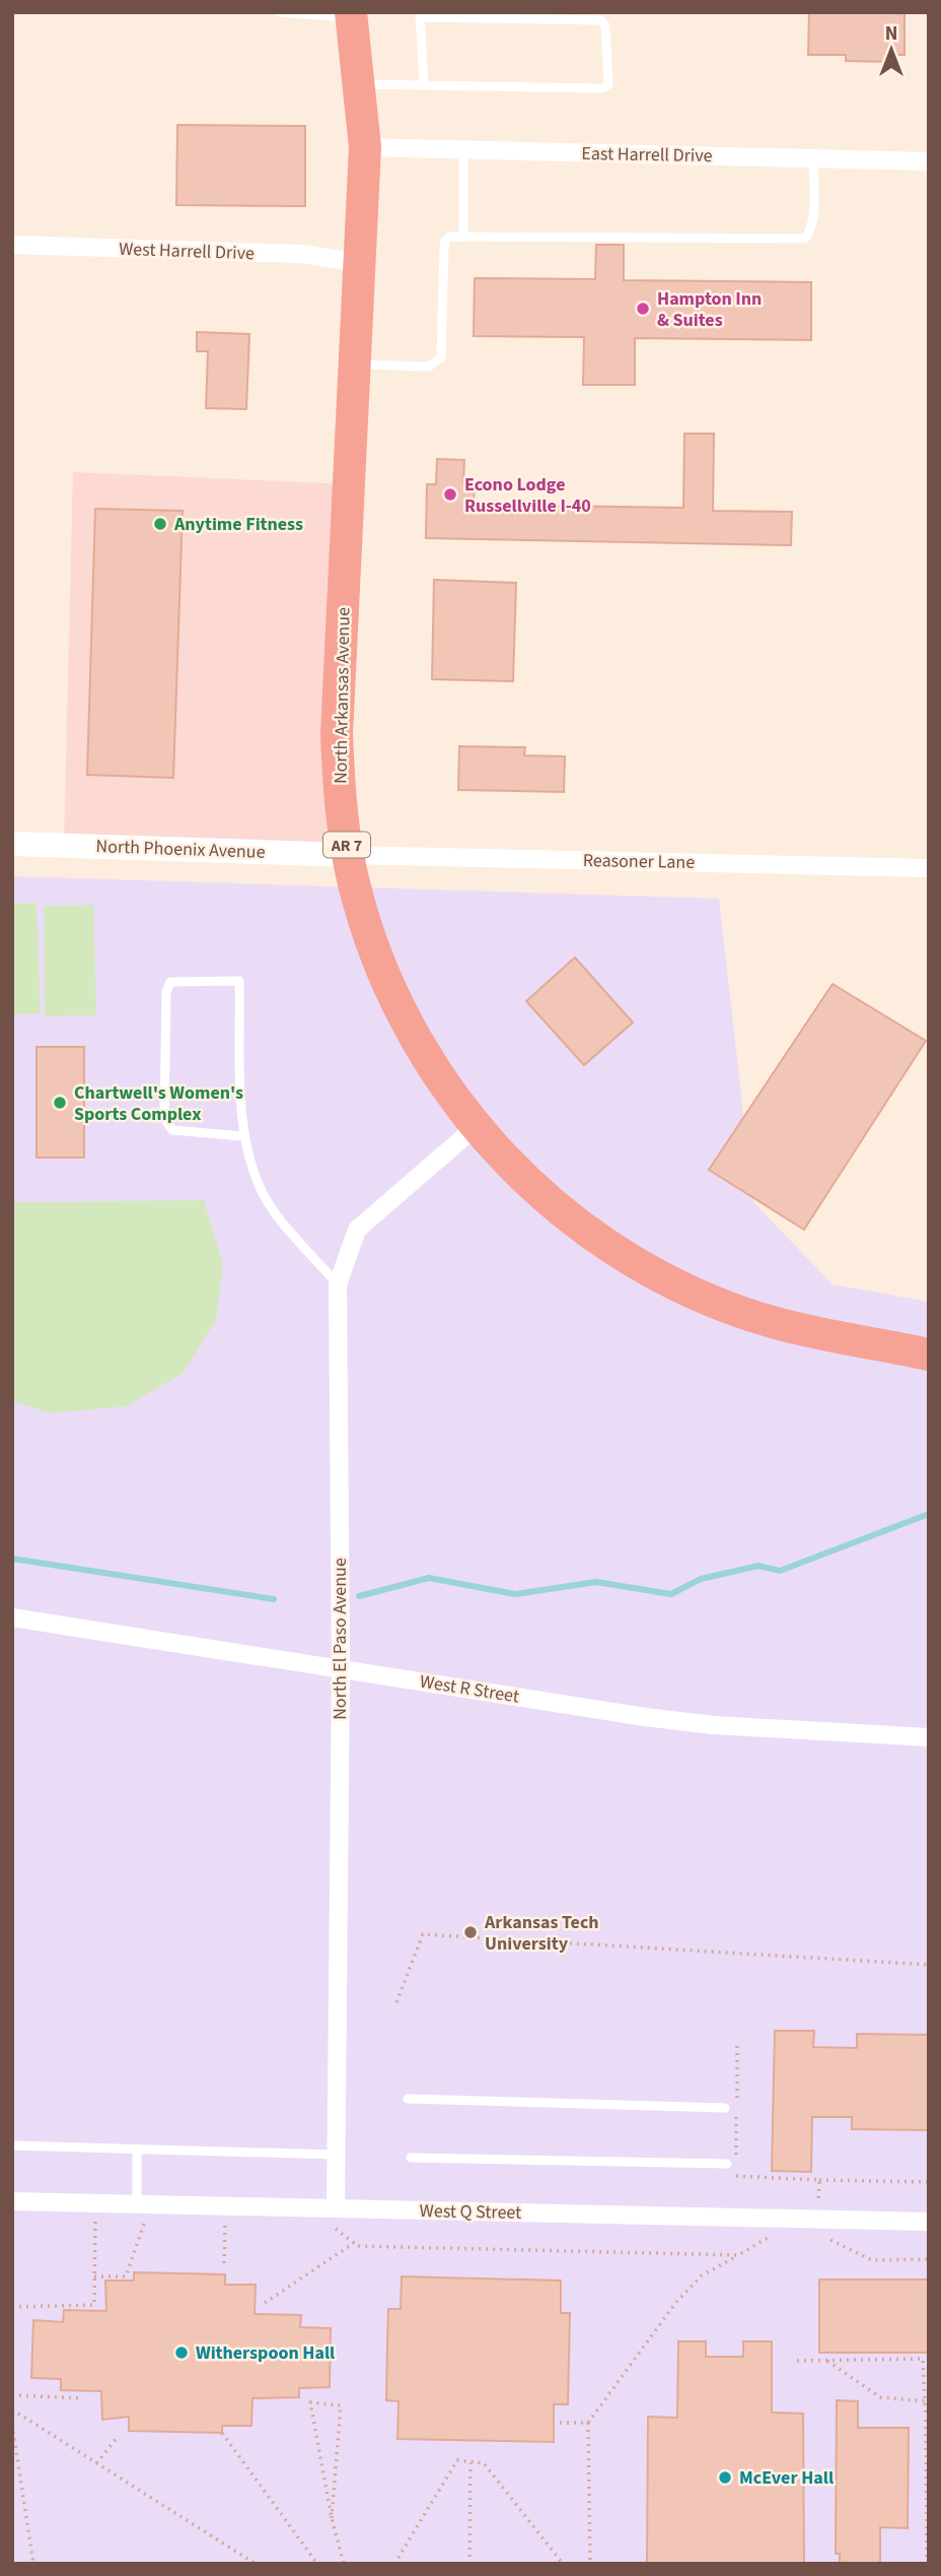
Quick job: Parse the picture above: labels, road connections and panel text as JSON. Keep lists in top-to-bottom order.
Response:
{
  "streets": {
    "highway": ["North Arkansas Avenue", "AR 7"],
    "street": [
      "East Harrell Drive",
      "West Harrell Drive",
      "North Phoenix Avenue",
      "Reasoner Lane",
      "North El Paso Avenue",
      "West R Street",
      "West Q Street"
    ]
  },
  "crossings": [
    ["East Harrell Drive", "North Arkansas Avenue"],
    ["West Harrell Drive", "North Arkansas Avenue"],
    ["North Arkansas Avenue", "North Phoenix Avenue"],
    ["North Arkansas Avenue", "Reasoner Lane"],
    ["North Arkansas Avenue", "North El Paso Avenue"],
    ["North Phoenix Avenue", "Reasoner Lane"],
    ["North El Paso Avenue", "West R Street"],
    ["North El Paso Avenue", "West Q Street"]
  ],
  "places": [
    "Hampton Inn & Suites",
    "Econo Lodge Russellville I-40",
    "Anytime Fitness",
    "Chartwell's Women's Sports Complex",
    "Arkansas Tech University",
    "Witherspoon Hall",
    "McEver Hall"
  ],
  "north": "top"
}
